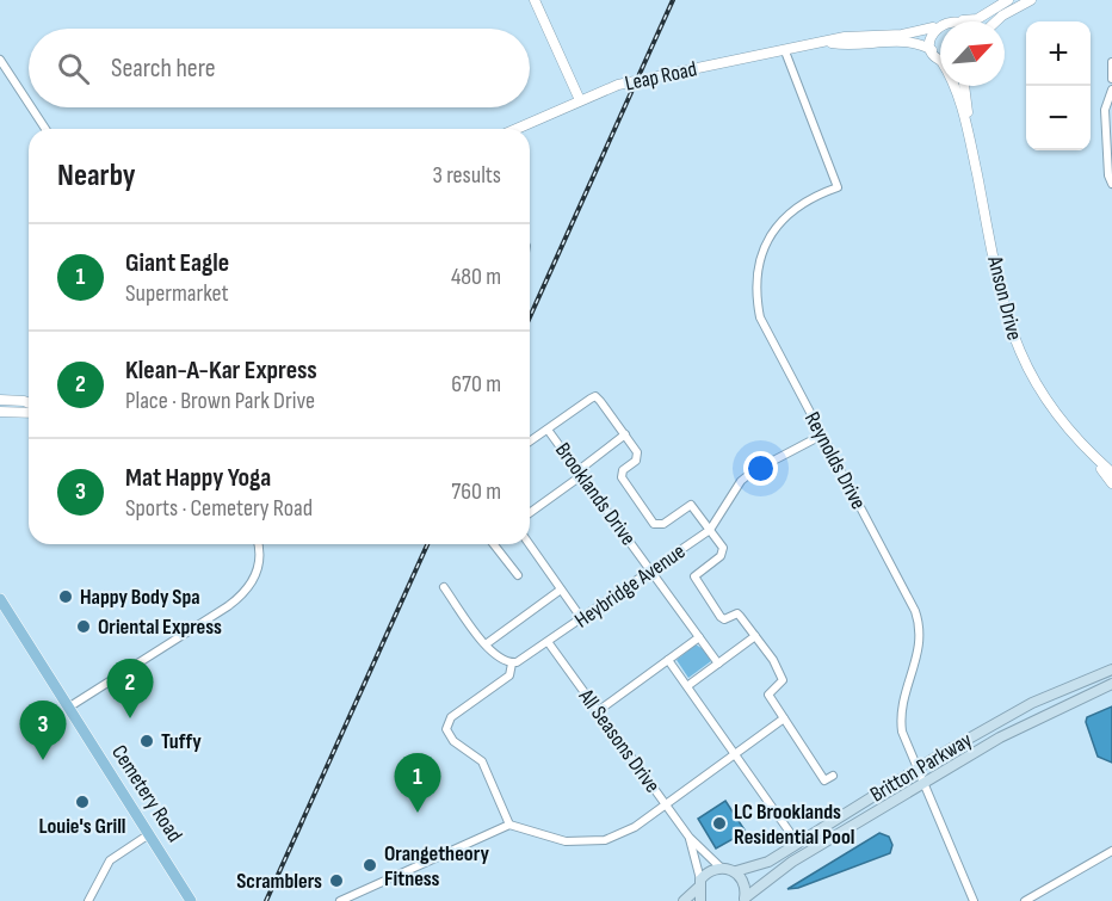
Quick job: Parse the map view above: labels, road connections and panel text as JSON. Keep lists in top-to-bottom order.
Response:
{
  "streets": {
    "main road": ["Britton Parkway", "Cemetery Road"],
    "street": [
      "Leap Road",
      "Anson Drive",
      "Reynolds Drive",
      "Brooklands Drive",
      "Heybridge Avenue",
      "All Seasons Drive"
    ]
  },
  "crossings": [
    ["Leap Road", "Anson Drive"],
    ["Leap Road", "Reynolds Drive"],
    ["Reynolds Drive", "Heybridge Avenue"],
    ["Reynolds Drive", "Britton Parkway"],
    ["Brooklands Drive", "Heybridge Avenue"],
    ["Heybridge Avenue", "All Seasons Drive"]
  ],
  "places": [
    "Happy Body Spa",
    "Oriental Express",
    "Tuffy",
    "Louie's Grill",
    "LC Brooklands Residential Pool",
    "Orangetheory Fitness",
    "Scramblers"
  ],
  "north": "top right",
  "page": {
    "map_buttons": ["+", "−"],
    "search": "Search here",
    "heading": ["Nearby", "3 results"],
    "list": [
      {
        "mark": "1",
        "name": "Giant Eagle",
        "note": "Supermarket",
        "value": "480 m"
      },
      {
        "mark": "2",
        "name": "Klean-A-Kar Express",
        "note": "Place · Brown Park Drive",
        "value": "670 m"
      },
      {
        "mark": "3",
        "name": "Mat Happy Yoga",
        "note": "Sports · Cemetery Road",
        "value": "760 m"
      }
    ],
    "pins": ["2", "3", "1"]
  }
}
